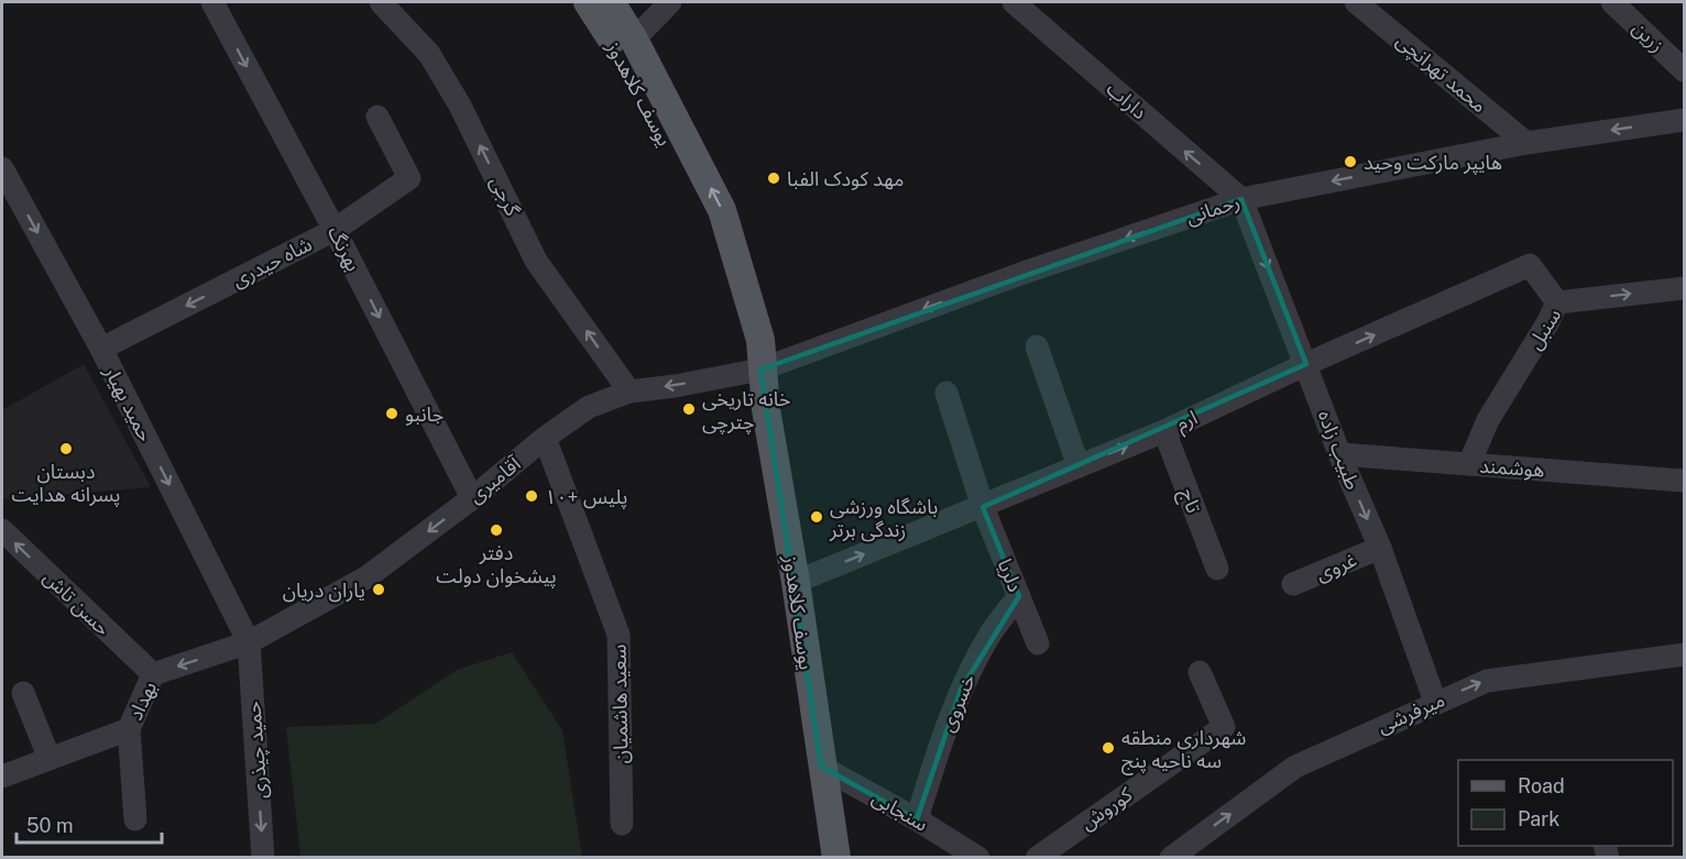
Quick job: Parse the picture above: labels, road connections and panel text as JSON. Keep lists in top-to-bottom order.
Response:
{
  "streets": {
    "main road": ["یوسف کلاهدوز"],
    "street": [
      "زرین",
      "محمد تهرانچی",
      "داراب",
      "گرجی",
      "رحمانی",
      "بهرنگ",
      "شاه حیدری",
      "سنبل",
      "حمید بهیار",
      "ارم",
      "طبیب زاده",
      "هوشمند",
      "آقامیری",
      "تاج",
      "غروی",
      "دلریا",
      "حسن تاش",
      "بهداد",
      "خسروی",
      "سعید هاشمیان",
      "میرفرشی",
      "حمید چیذری",
      "کوروش",
      "سنجابی"
    ]
  },
  "crossings": [
    ["محمد تهرانچی", "رحمانی"],
    ["یوسف کلاهدوز", "رحمانی"],
    ["یوسف کلاهدوز", "ارم"],
    ["یوسف کلاهدوز", "آقامیری"],
    ["یوسف کلاهدوز", "سنجابی"],
    ["داراب", "رحمانی"],
    ["داراب", "طبیب زاده"],
    ["گرجی", "آقامیری"],
    ["رحمانی", "طبیب زاده"],
    ["رحمانی", "آقامیری"],
    ["بهرنگ", "شاه حیدری"],
    ["بهرنگ", "آقامیری"],
    ["شاه حیدری", "حمید بهیار"],
    ["سنبل", "ارم"],
    ["سنبل", "هوشمند"],
    ["حمید بهیار", "آقامیری"],
    ["حمید بهیار", "بهداد"],
    ["حمید بهیار", "حمید چیذری"],
    ["ارم", "طبیب زاده"],
    ["ارم", "تاج"],
    ["ارم", "دلریا"],
    ["طبیب زاده", "هوشمند"],
    ["طبیب زاده", "غروی"],
    ["طبیب زاده", "میرفرشی"],
    ["آقامیری", "بهداد"],
    ["آقامیری", "سعید هاشمیان"],
    ["آقامیری", "حمید چیذری"],
    ["دلریا", "خسروی"],
    ["حسن تاش", "بهداد"],
    ["بهداد", "حمید چیذری"],
    ["خسروی", "سنجابی"]
  ],
  "one_way": [
    "داراب",
    "گرجی",
    "رحمانی",
    "بهرنگ",
    "شاه حیدری",
    "سنبل",
    "حمید بهیار",
    "ارم",
    "طبیب زاده",
    "آقامیری",
    "میرفرشی"
  ],
  "places": [
    "هایپر مارکت وحید",
    "مهد کودک الفبا",
    "خانه تاریخی چترچی",
    "جانبو",
    "دبستان پسرانه هدایت",
    "پلیس +۱۰",
    "باشگاه ورزشی زندگی برتر",
    "دفتر پیشخوان دولت",
    "یاران دریان",
    "شهرداری منطقه سه ناحیه پنج"
  ],
  "legend": ["Road", "Park"],
  "scale_bar": "50 m"
}
